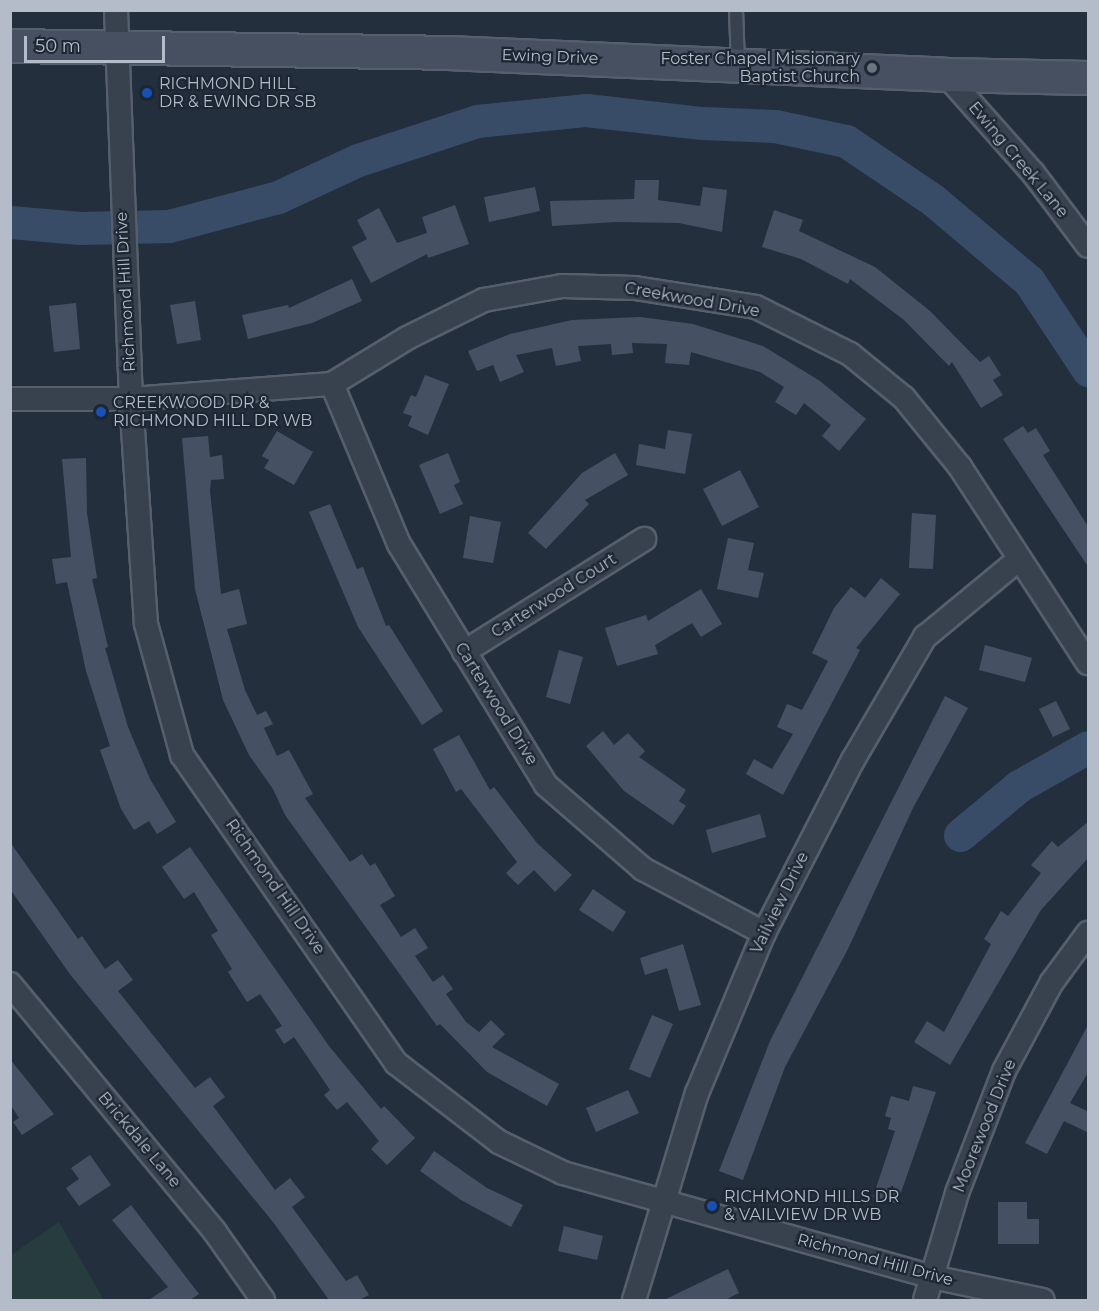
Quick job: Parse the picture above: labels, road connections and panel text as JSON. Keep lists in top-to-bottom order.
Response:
{
  "streets": {
    "main road": ["Ewing Drive"],
    "street": [
      "Ewing Creek Lane",
      "Richmond Hill Drive",
      "Creekwood Drive",
      "Carterwood Court",
      "Carterwood Drive",
      "Vailview Drive",
      "Moorewood Drive",
      "Brickdale Lane"
    ]
  },
  "crossings": [
    ["Ewing Drive", "Ewing Creek Lane"],
    ["Ewing Drive", "Richmond Hill Drive"],
    ["Richmond Hill Drive", "Creekwood Drive"],
    ["Richmond Hill Drive", "Vailview Drive"],
    ["Richmond Hill Drive", "Moorewood Drive"],
    ["Creekwood Drive", "Carterwood Drive"],
    ["Creekwood Drive", "Vailview Drive"],
    ["Carterwood Court", "Carterwood Drive"],
    ["Carterwood Drive", "Vailview Drive"]
  ],
  "places": [
    "Foster Chapel Missionary Baptist Church",
    "RICHMOND HILL DR & EWING DR SB",
    "CREEKWOOD DR & RICHMOND HILL DR WB",
    "RICHMOND HILLS DR & VAILVIEW DR WB"
  ],
  "scale_bar": "50 m"
}
